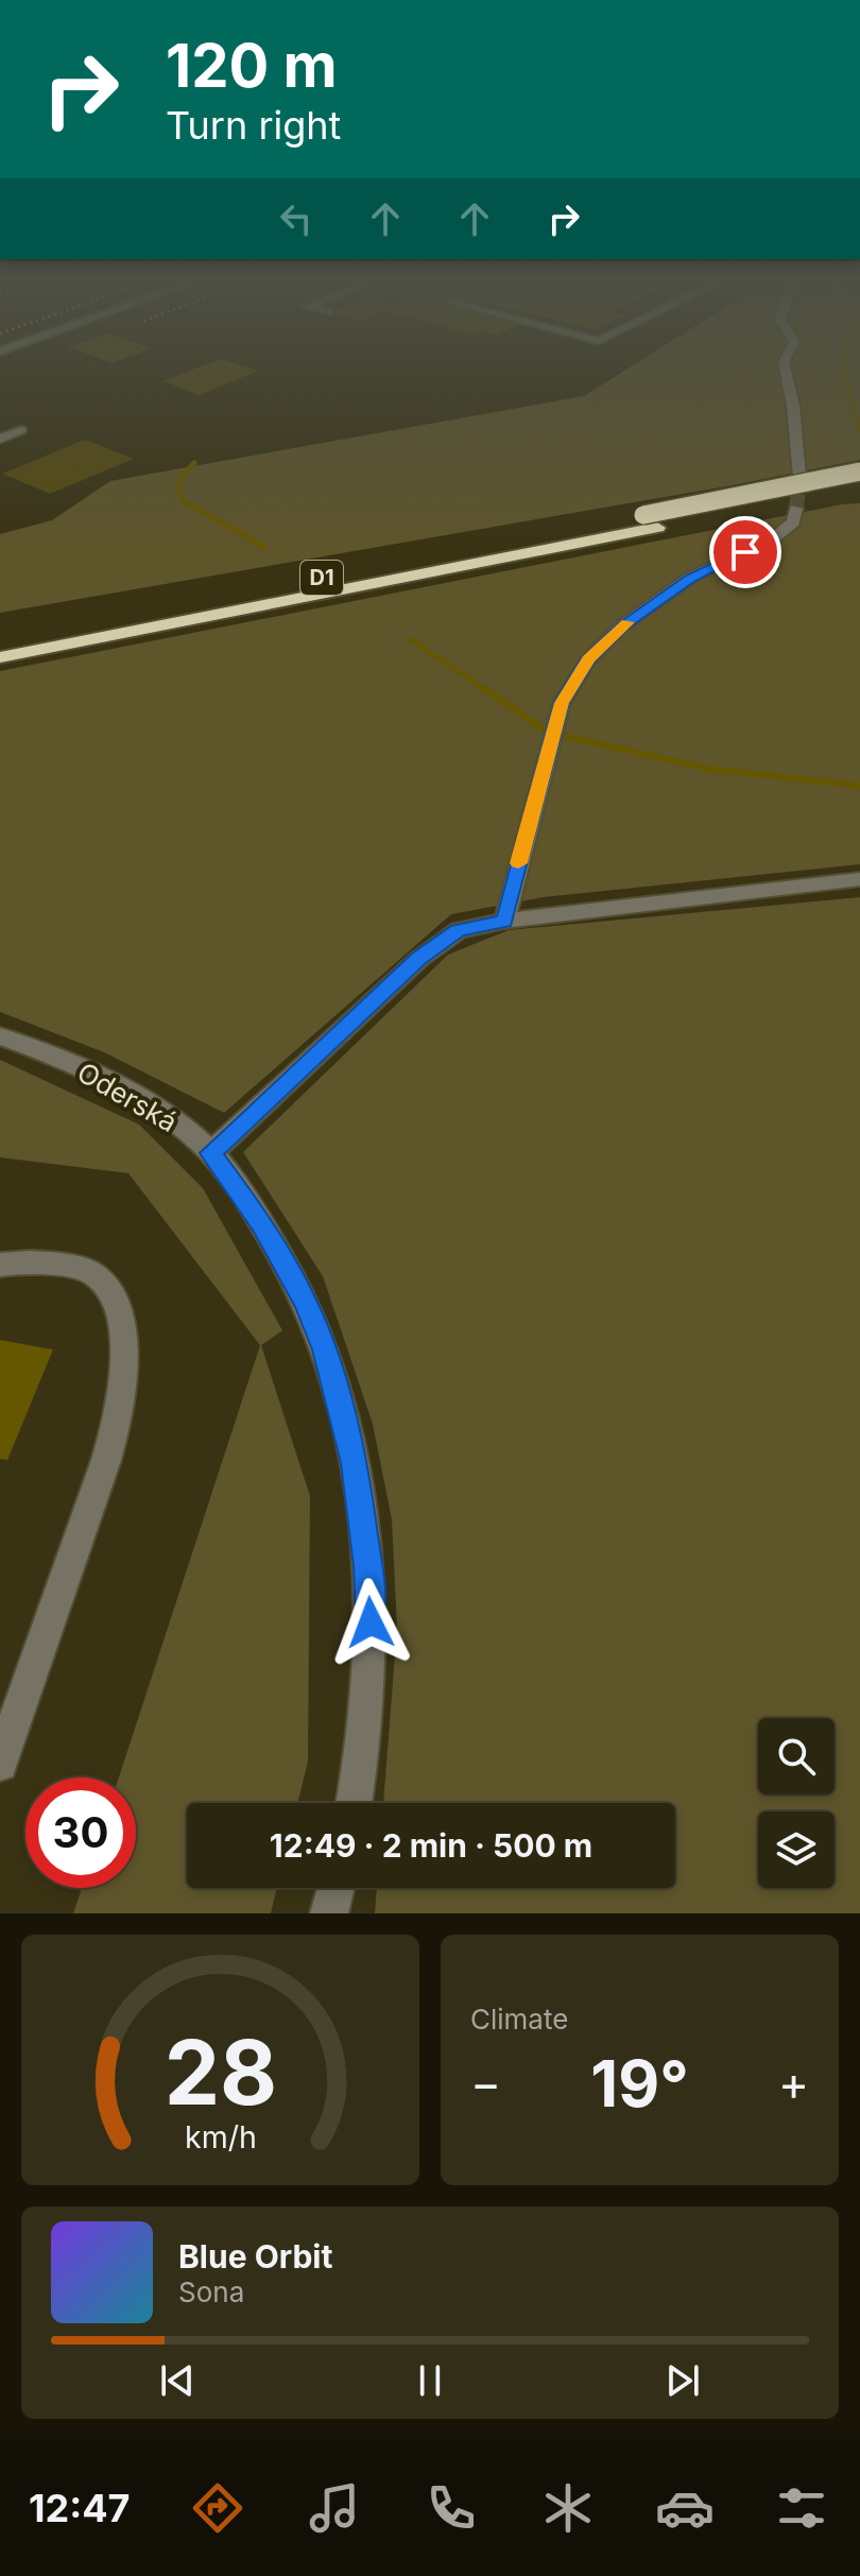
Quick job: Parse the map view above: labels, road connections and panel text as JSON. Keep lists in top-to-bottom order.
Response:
{
  "streets": {
    "highway": ["D1"],
    "street": ["Oderská"]
  },
  "page": {
    "turn": ["120 m", "Turn right"],
    "limit": "30",
    "trip": "12:49 · 2 min · 500 m",
    "tile": "Climate",
    "heat": ["−", "19°", "+"],
    "song": ["Blue Orbit", "Sona"],
    "tabs": "12:47",
    "gauge": ["28", "km/h"]
  }
}
